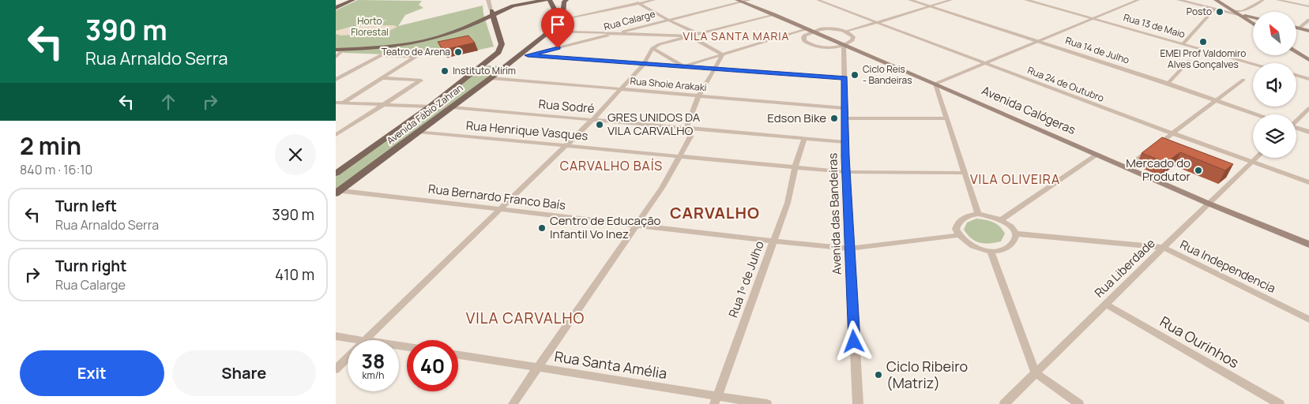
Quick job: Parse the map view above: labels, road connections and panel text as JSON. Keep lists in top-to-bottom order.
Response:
{
  "streets": {
    "main road": ["Avenida Calógeras", "Avenida Fábio Zahran"],
    "street": [
      "Rua Calarge",
      "Rua 13 de Maio",
      "Rua 14 de Julho",
      "Rua Shoie Arakaki",
      "Rua 24 de Outubro",
      "Rua Sodré",
      "Rua Henrique Vasques",
      "Rua Bernardo Franco Baís",
      "Avenida das Bandeiras",
      "Rua Independencia",
      "Rua Liberdade",
      "Rua 1º de Julho",
      "Rua Ourinhos",
      "Rua Santa Amélia"
    ]
  },
  "crossings": [
    ["Rua Calarge", "Avenida Calógeras"],
    ["Rua Calarge", "Avenida Fábio Zahran"],
    ["Rua Shoie Arakaki", "Avenida Fábio Zahran"],
    ["Rua Shoie Arakaki", "Avenida das Bandeiras"],
    ["Rua 24 de Outubro", "Rua Liberdade"],
    ["Rua Sodré", "Avenida Fábio Zahran"],
    ["Rua Sodré", "Avenida das Bandeiras"],
    ["Rua Sodré", "Rua 1º de Julho"],
    ["Avenida Calógeras", "Avenida das Bandeiras"],
    ["Avenida Calógeras", "Rua Liberdade"],
    ["Avenida Fábio Zahran", "Rua Henrique Vasques"],
    ["Avenida Fábio Zahran", "Rua Bernardo Franco Baís"],
    ["Rua Henrique Vasques", "Avenida das Bandeiras"],
    ["Rua Henrique Vasques", "Rua 1º de Julho"],
    ["Rua Bernardo Franco Baís", "Avenida das Bandeiras"],
    ["Rua Bernardo Franco Baís", "Rua Independencia"],
    ["Rua Bernardo Franco Baís", "Rua 1º de Julho"],
    ["Rua Independencia", "Rua Liberdade"],
    ["Rua Liberdade", "Rua Ourinhos"],
    ["Rua 1º de Julho", "Rua Santa Amélia"]
  ],
  "districts": [
    "VILA SANTA MARIA",
    "CARVALHO BAÍS",
    "VILA OLIVEIRA",
    "CARVALHO",
    "VILA CARVALHO"
  ],
  "parks": ["Horto Florestal"],
  "places": [
    "Posto",
    "EMEI Prof Valdomiro Alves Gonçalves",
    "Teatro de Arena",
    "Instituto Mirim",
    "Ciclo Reis - Bandeiras",
    "Edson Bike",
    "GRES UNIDOS DA VILA CARVALHO",
    "Mercado do Produtor",
    "Centro de Educação Infantil Vo Inez",
    "Ciclo Ribeiro (Matriz)"
  ],
  "north": "top left",
  "page": {
    "turn": ["390 m", "Rua Arnaldo Serra"],
    "heading": ["2 min", "840 m · 16:10"],
    "list": [
      {
        "name": "Turn left",
        "note": "Rua Arnaldo Serra",
        "value": "390 m"
      },
      {
        "name": "Turn right",
        "note": "Rua Calarge",
        "value": "410 m"
      }
    ],
    "speed": "38 km/h",
    "limit": "40",
    "buttons": ["Exit", "Share"]
  }
}
